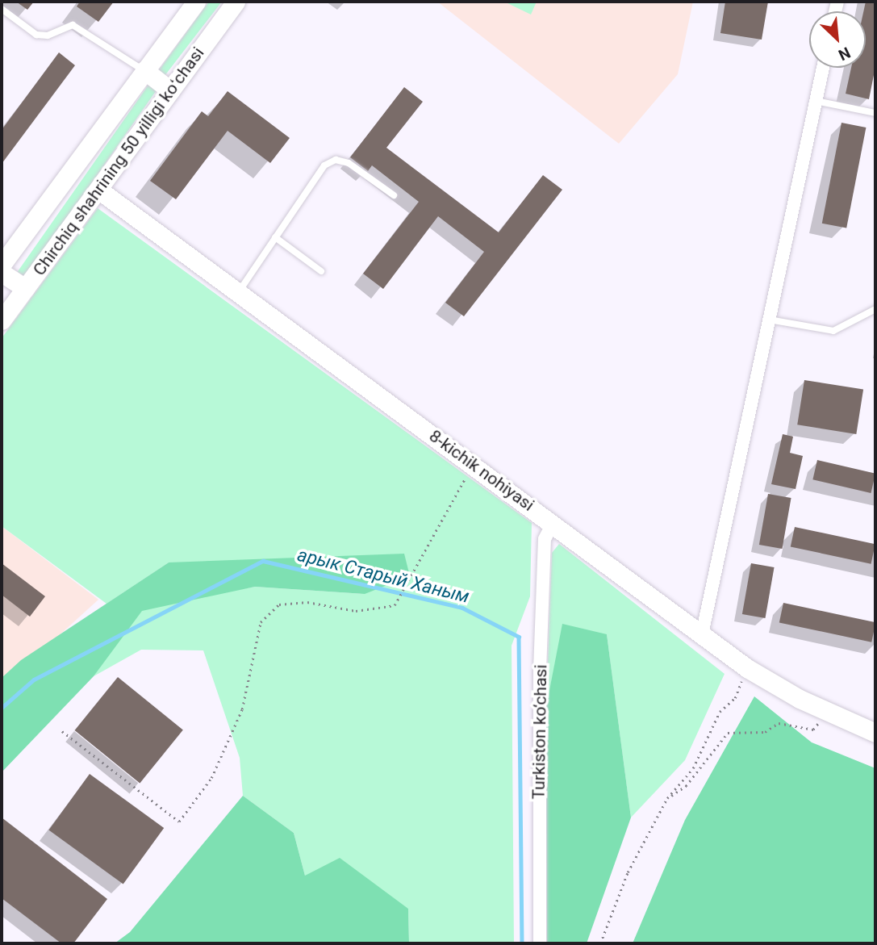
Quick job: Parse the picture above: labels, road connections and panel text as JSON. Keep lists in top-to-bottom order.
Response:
{
  "streets": {
    "street": ["Chirchiq shahrining 50 yilligi koʻchasi", "8-kichik nohiyasi", "Turkiston ko‘chasi"]
  },
  "crossings": [
    ["Chirchiq shahrining 50 yilligi koʻchasi", "8-kichik nohiyasi"],
    ["8-kichik nohiyasi", "Turkiston ko‘chasi"]
  ],
  "water": ["арык Старый Ханым"],
  "north": "bottom right"
}
